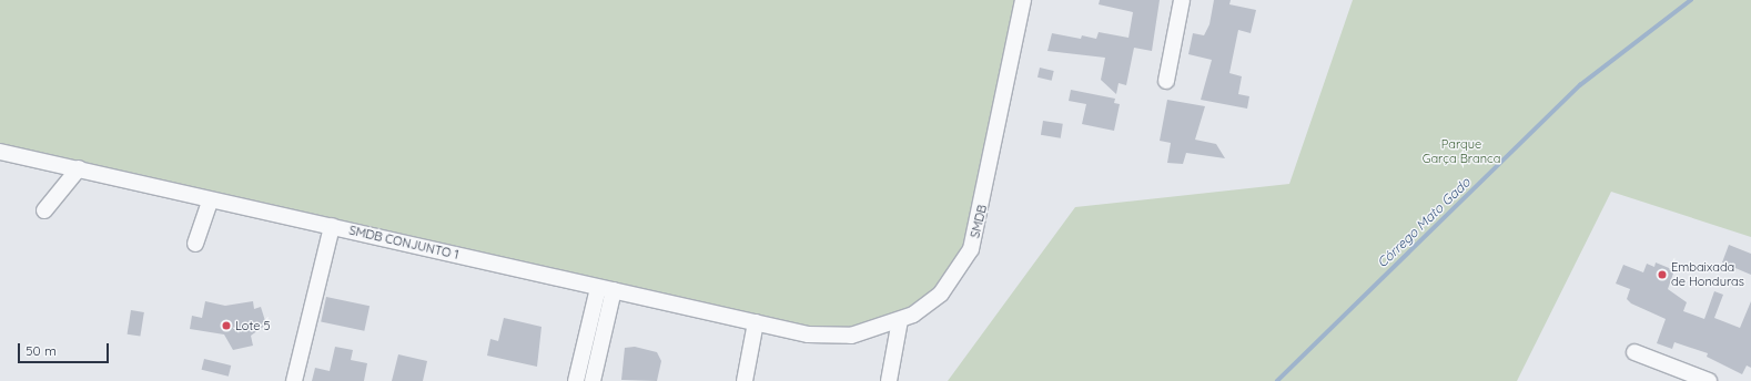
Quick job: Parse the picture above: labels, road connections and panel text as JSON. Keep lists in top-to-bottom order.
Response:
{
  "streets": {
    "street": ["SMDB", "SMDB CONJUNTO 1"]
  },
  "crossings": [
    ["SMDB", "SMDB CONJUNTO 1"]
  ],
  "water": ["Córrego Mato Gado"],
  "parks": ["Parque Garça Branca"],
  "places": ["Embaixada de Honduras", "Lote 5"],
  "scale_bar": "50 m"
}
